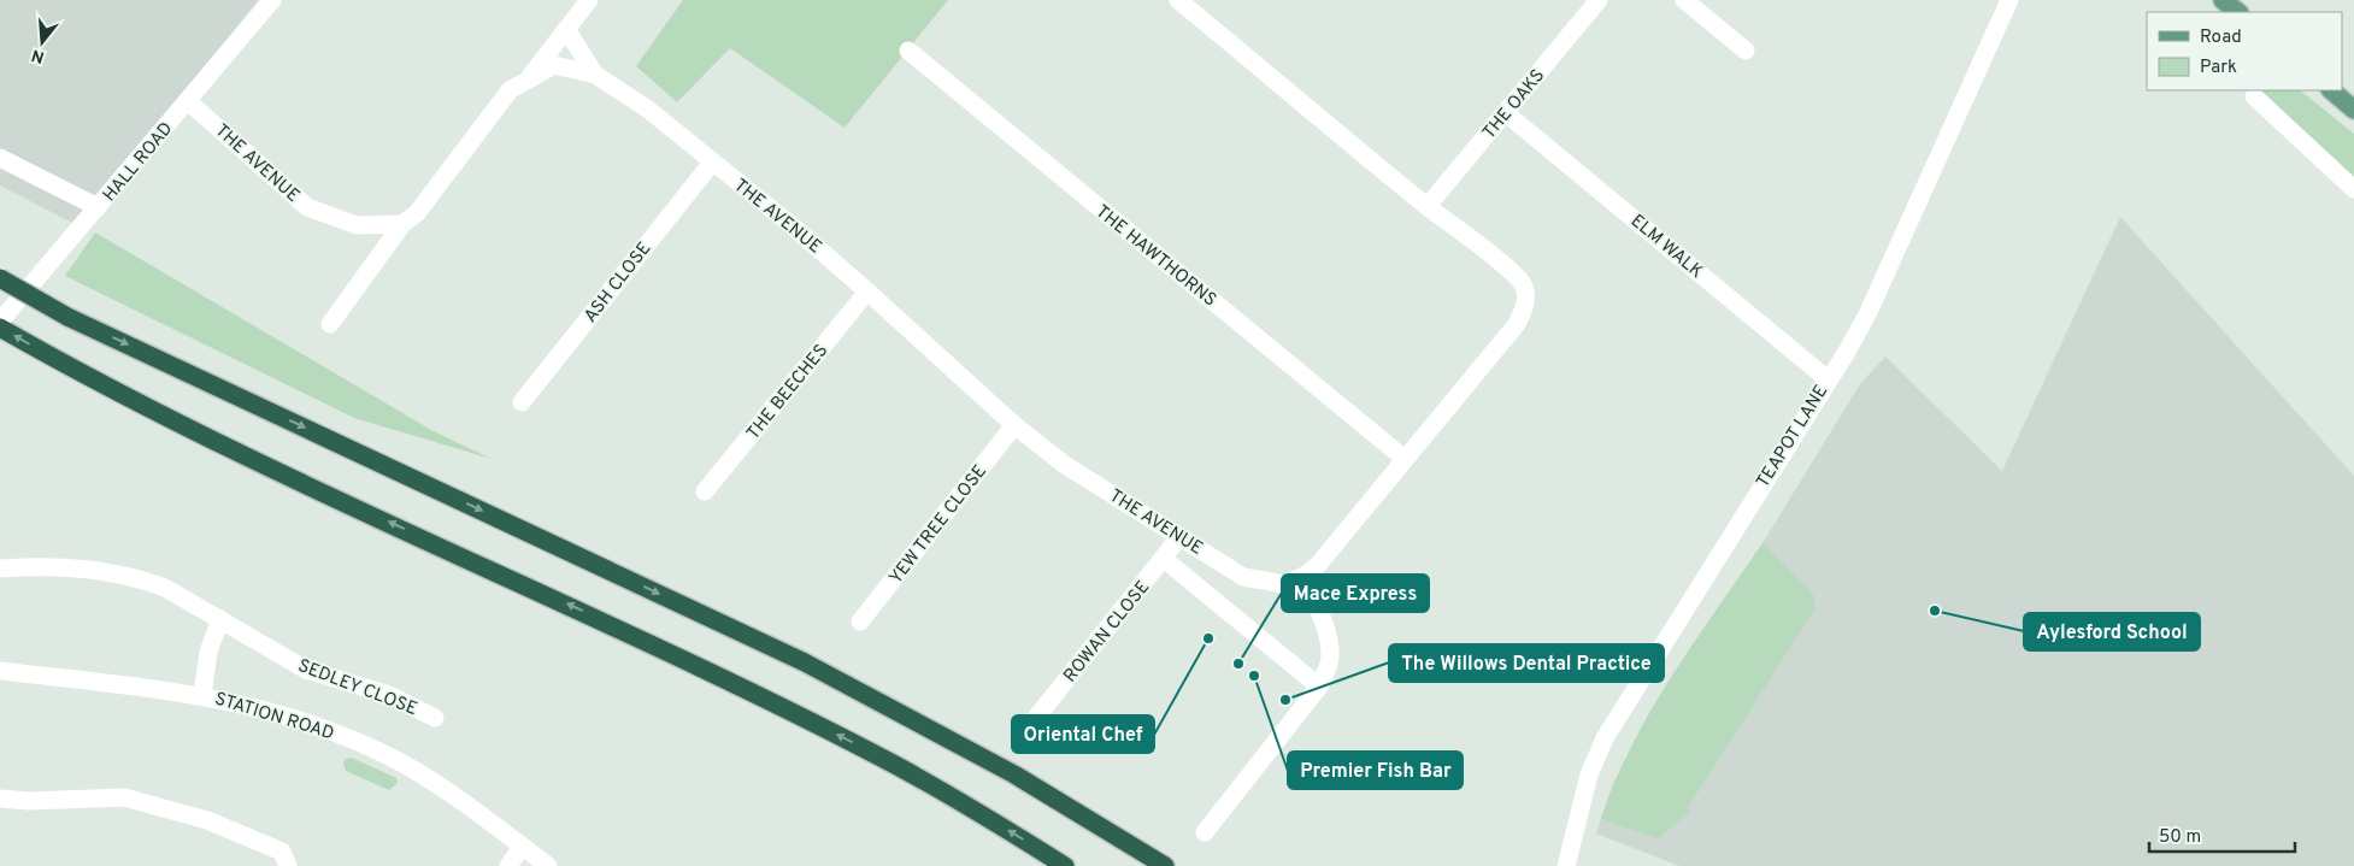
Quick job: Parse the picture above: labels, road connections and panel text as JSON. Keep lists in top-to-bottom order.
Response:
{
  "streets": {
    "street": [
      "THE OAKS",
      "HALL ROAD",
      "THE AVENUE",
      "ELM WALK",
      "THE HAWTHORNS",
      "ASH CLOSE",
      "THE BEECHES",
      "TEAPOT LANE",
      "YEW TREE CLOSE",
      "ROWAN CLOSE",
      "SEDLEY CLOSE",
      "STATION ROAD"
    ]
  },
  "crossings": [
    ["THE OAKS", "THE AVENUE"],
    ["THE OAKS", "ELM WALK"],
    ["HALL ROAD", "THE AVENUE"],
    ["THE AVENUE", "THE HAWTHORNS"],
    ["THE AVENUE", "ASH CLOSE"],
    ["THE AVENUE", "THE BEECHES"],
    ["THE AVENUE", "YEW TREE CLOSE"],
    ["THE AVENUE", "ROWAN CLOSE"],
    ["ELM WALK", "TEAPOT LANE"]
  ],
  "places": [
    "Aylesford School",
    "Oriental Chef",
    "Mace Express",
    "Premier Fish Bar",
    "The Willows Dental Practice"
  ],
  "legend": ["Road", "Park"],
  "scale_bar": "50 m",
  "north": "bottom"
}
